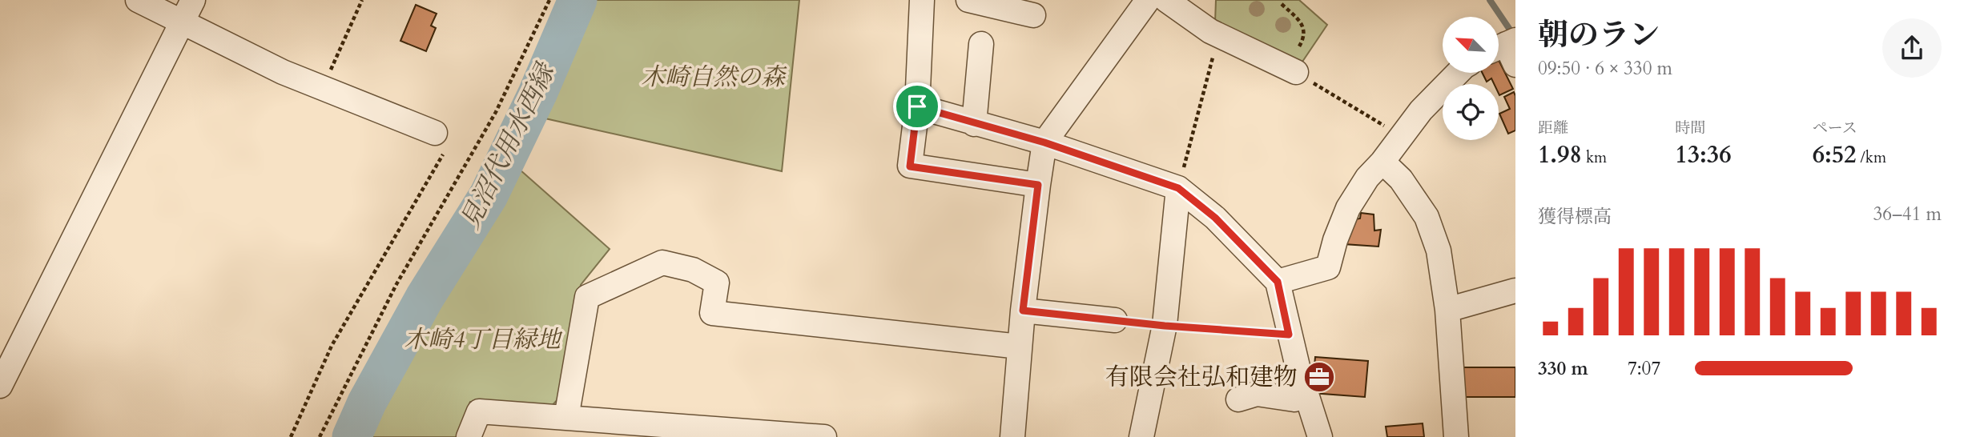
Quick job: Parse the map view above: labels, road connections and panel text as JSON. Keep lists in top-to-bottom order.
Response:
{
  "water": ["見沼代用水西縁"],
  "parks": ["木崎自然の森", "木崎4丁目緑地"],
  "places": {
    "office": ["有限会社弘和建物"]
  },
  "north": "top left",
  "page": {
    "heading": ["朝のラン", "09:50 · 6 × 330 m"],
    "stats": [
      ["距離", "1.98 km"],
      ["時間", "13:36"],
      ["ペース", "6:52 /km"]
    ],
    "chart": ["獲得標高", "36–41 m"],
    "list": [
      {
        "name": "330 m",
        "note": "7:07"
      }
    ]
  }
}
